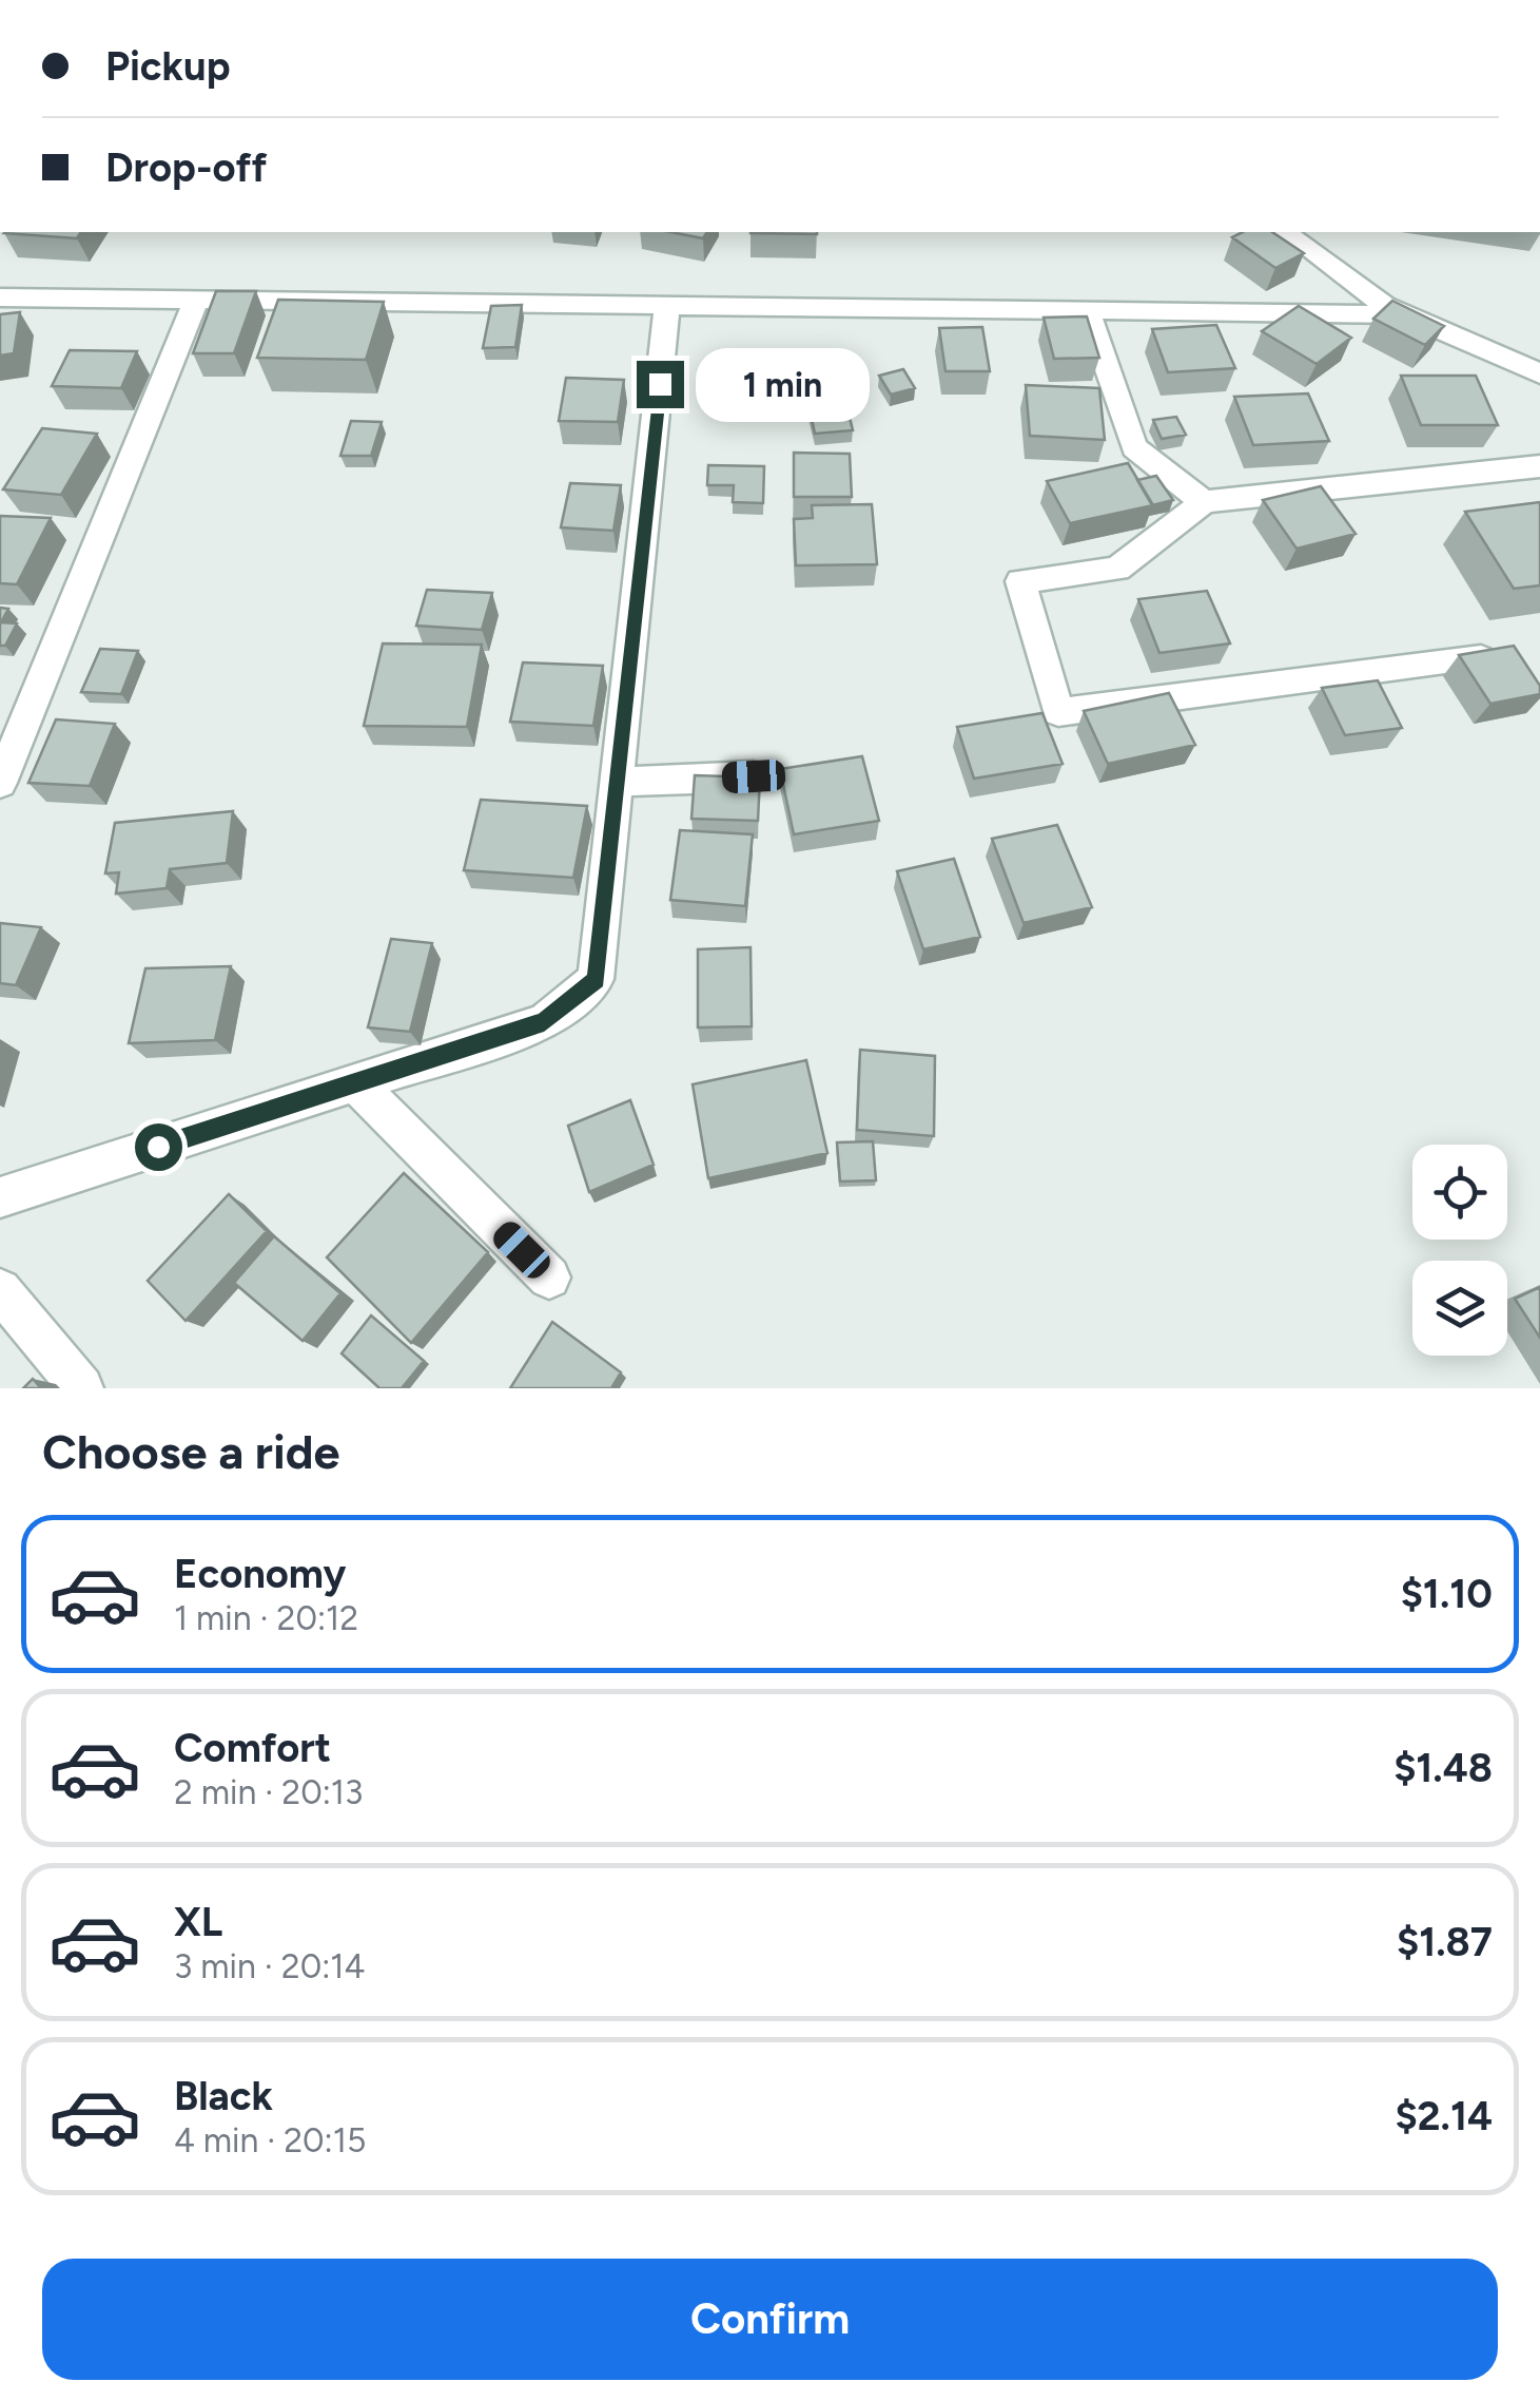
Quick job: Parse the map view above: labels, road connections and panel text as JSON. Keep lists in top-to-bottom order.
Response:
{
  "page": {
    "banner": ["Pickup", "Drop-off"],
    "bubble": "1 min",
    "heading": "Choose a ride",
    "list": [
      {
        "name": "Economy",
        "note": "1 min · 20:12",
        "value": "$1.10"
      },
      {
        "name": "Comfort",
        "note": "2 min · 20:13",
        "value": "$1.48"
      },
      {
        "name": "XL",
        "note": "3 min · 20:14",
        "value": "$1.87"
      },
      {
        "name": "Black",
        "note": "4 min · 20:15",
        "value": "$2.14"
      }
    ],
    "buttons": "Confirm"
  }
}
